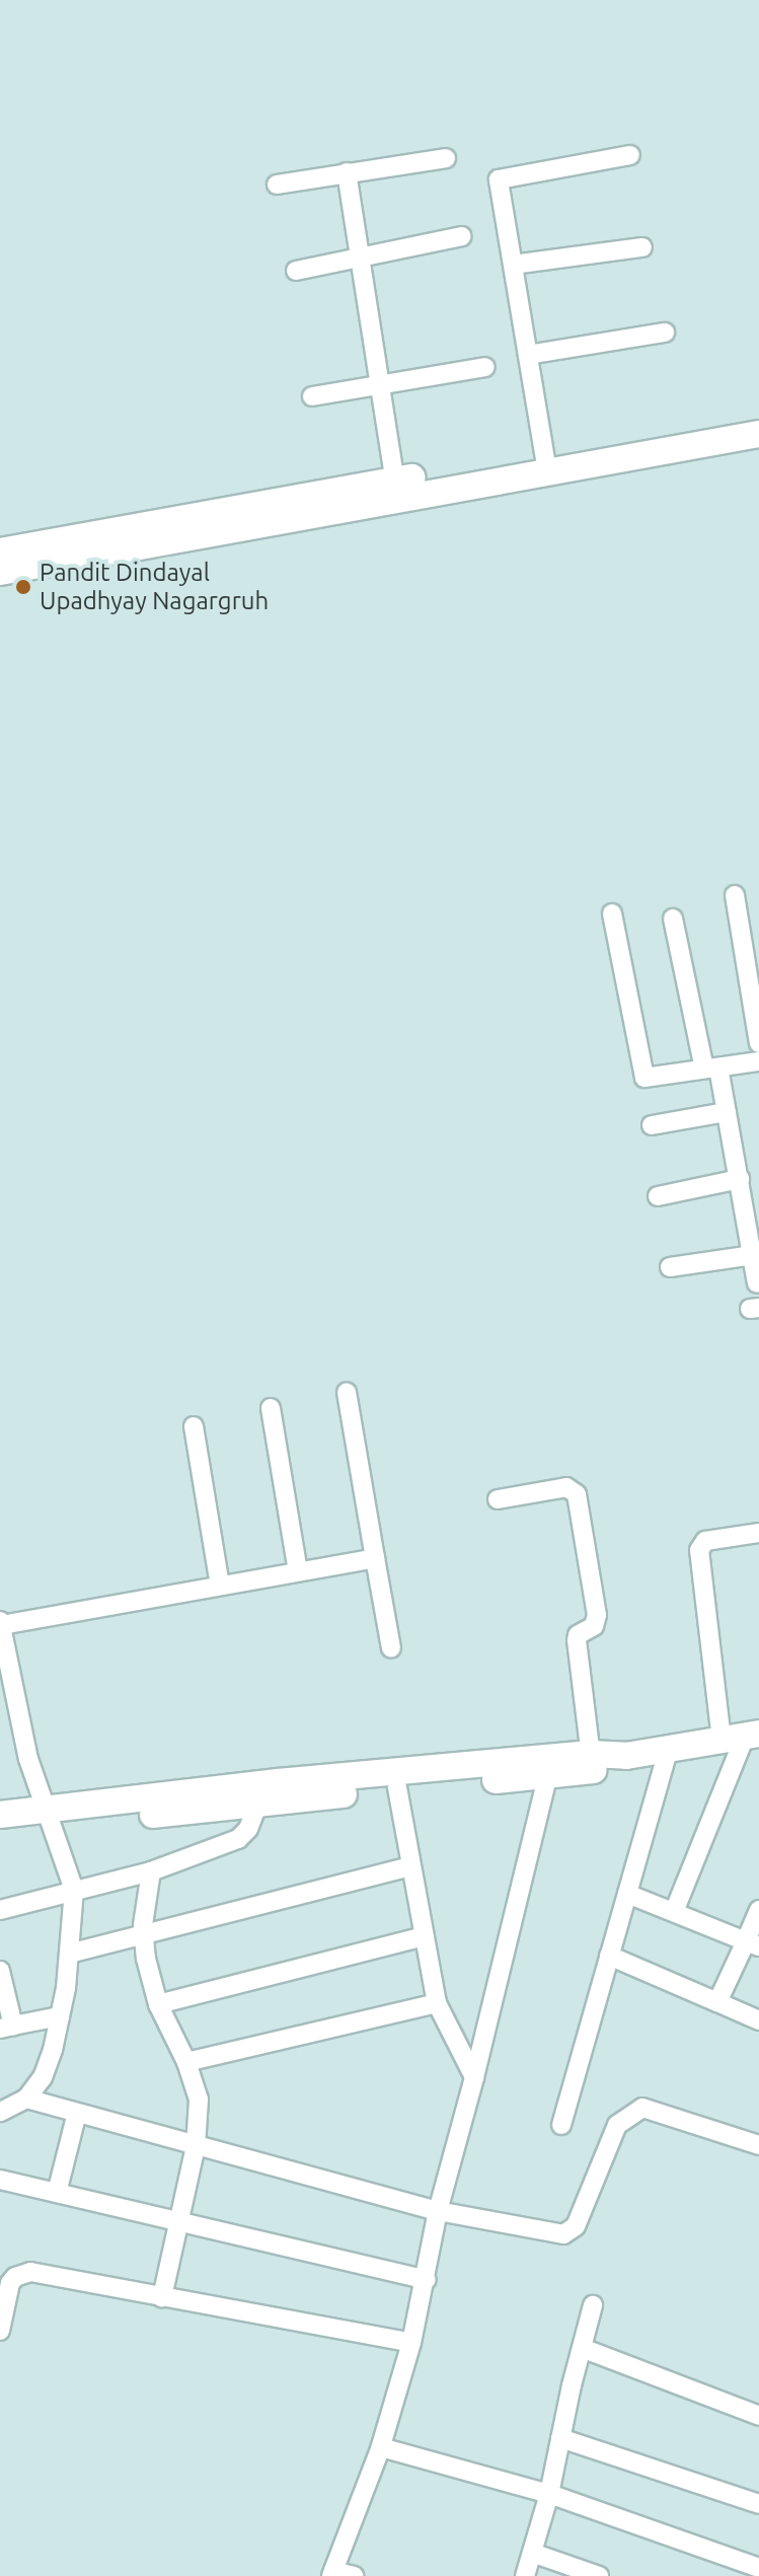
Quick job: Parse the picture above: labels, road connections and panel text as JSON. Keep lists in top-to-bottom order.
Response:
{
  "places": ["Pandit Dindayal Upadhyay Nagargruh"]
}
